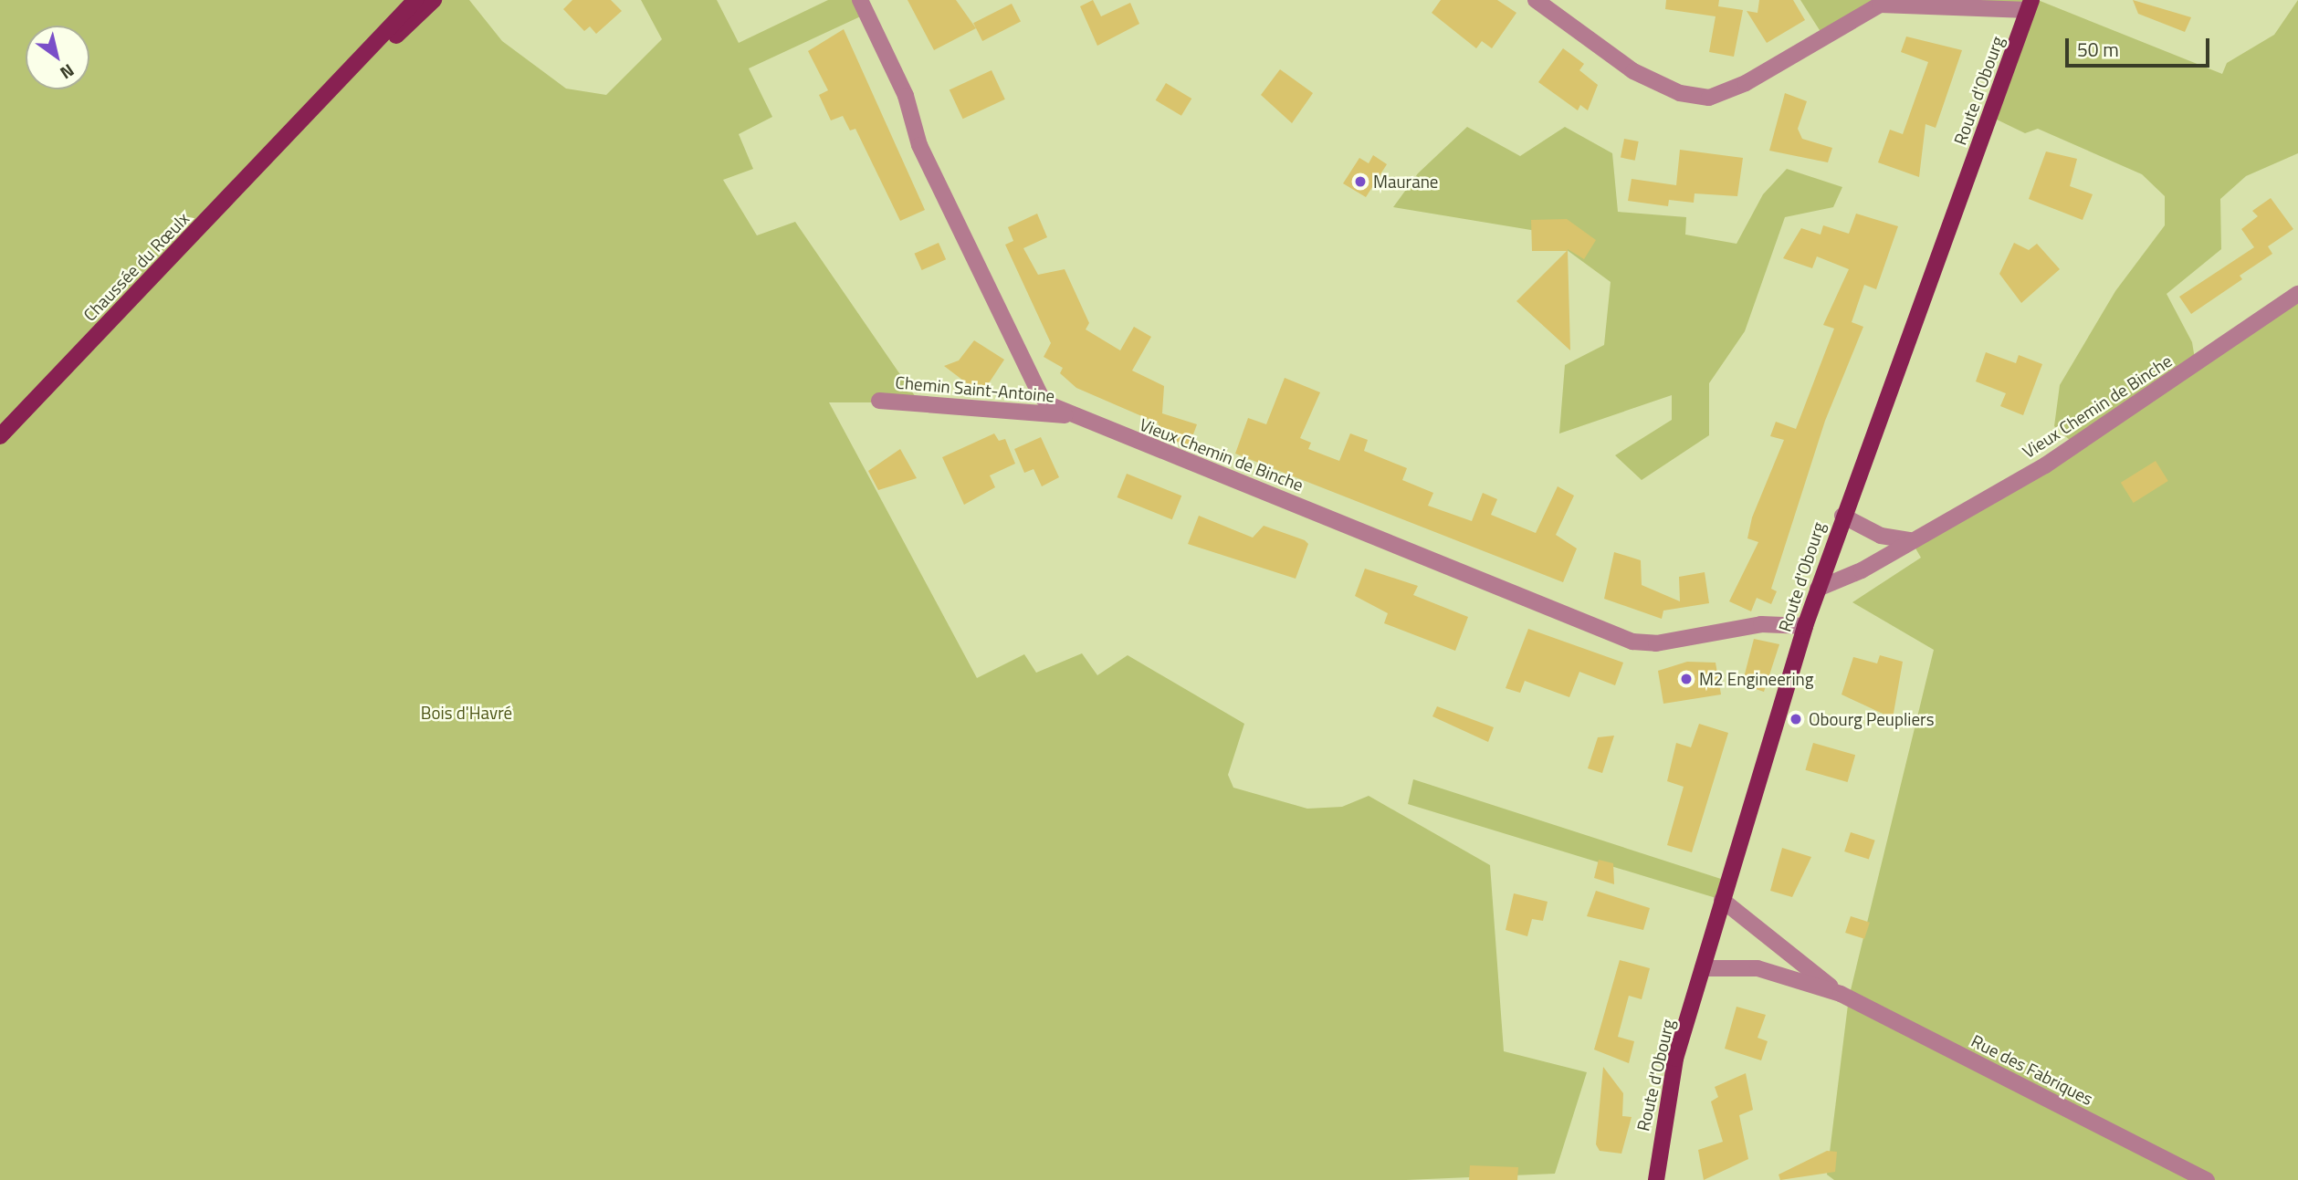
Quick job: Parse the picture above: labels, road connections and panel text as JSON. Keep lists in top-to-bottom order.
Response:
{
  "streets": {
    "main road": ["Route d'Obourg", "Chaussée du Rœulx"],
    "street": ["Chemin Saint-Antoine", "Vieux Chemin de Binche", "Rue des Fabriques"]
  },
  "crossings": [
    ["Route d'Obourg", "Vieux Chemin de Binche"],
    ["Route d'Obourg", "Rue des Fabriques"],
    ["Chemin Saint-Antoine", "Vieux Chemin de Binche"]
  ],
  "parks": ["Bois d'Havré"],
  "places": ["Maurane", "M2 Engineering", "Obourg Peupliers"],
  "scale_bar": "50 m",
  "north": "bottom right"
}
